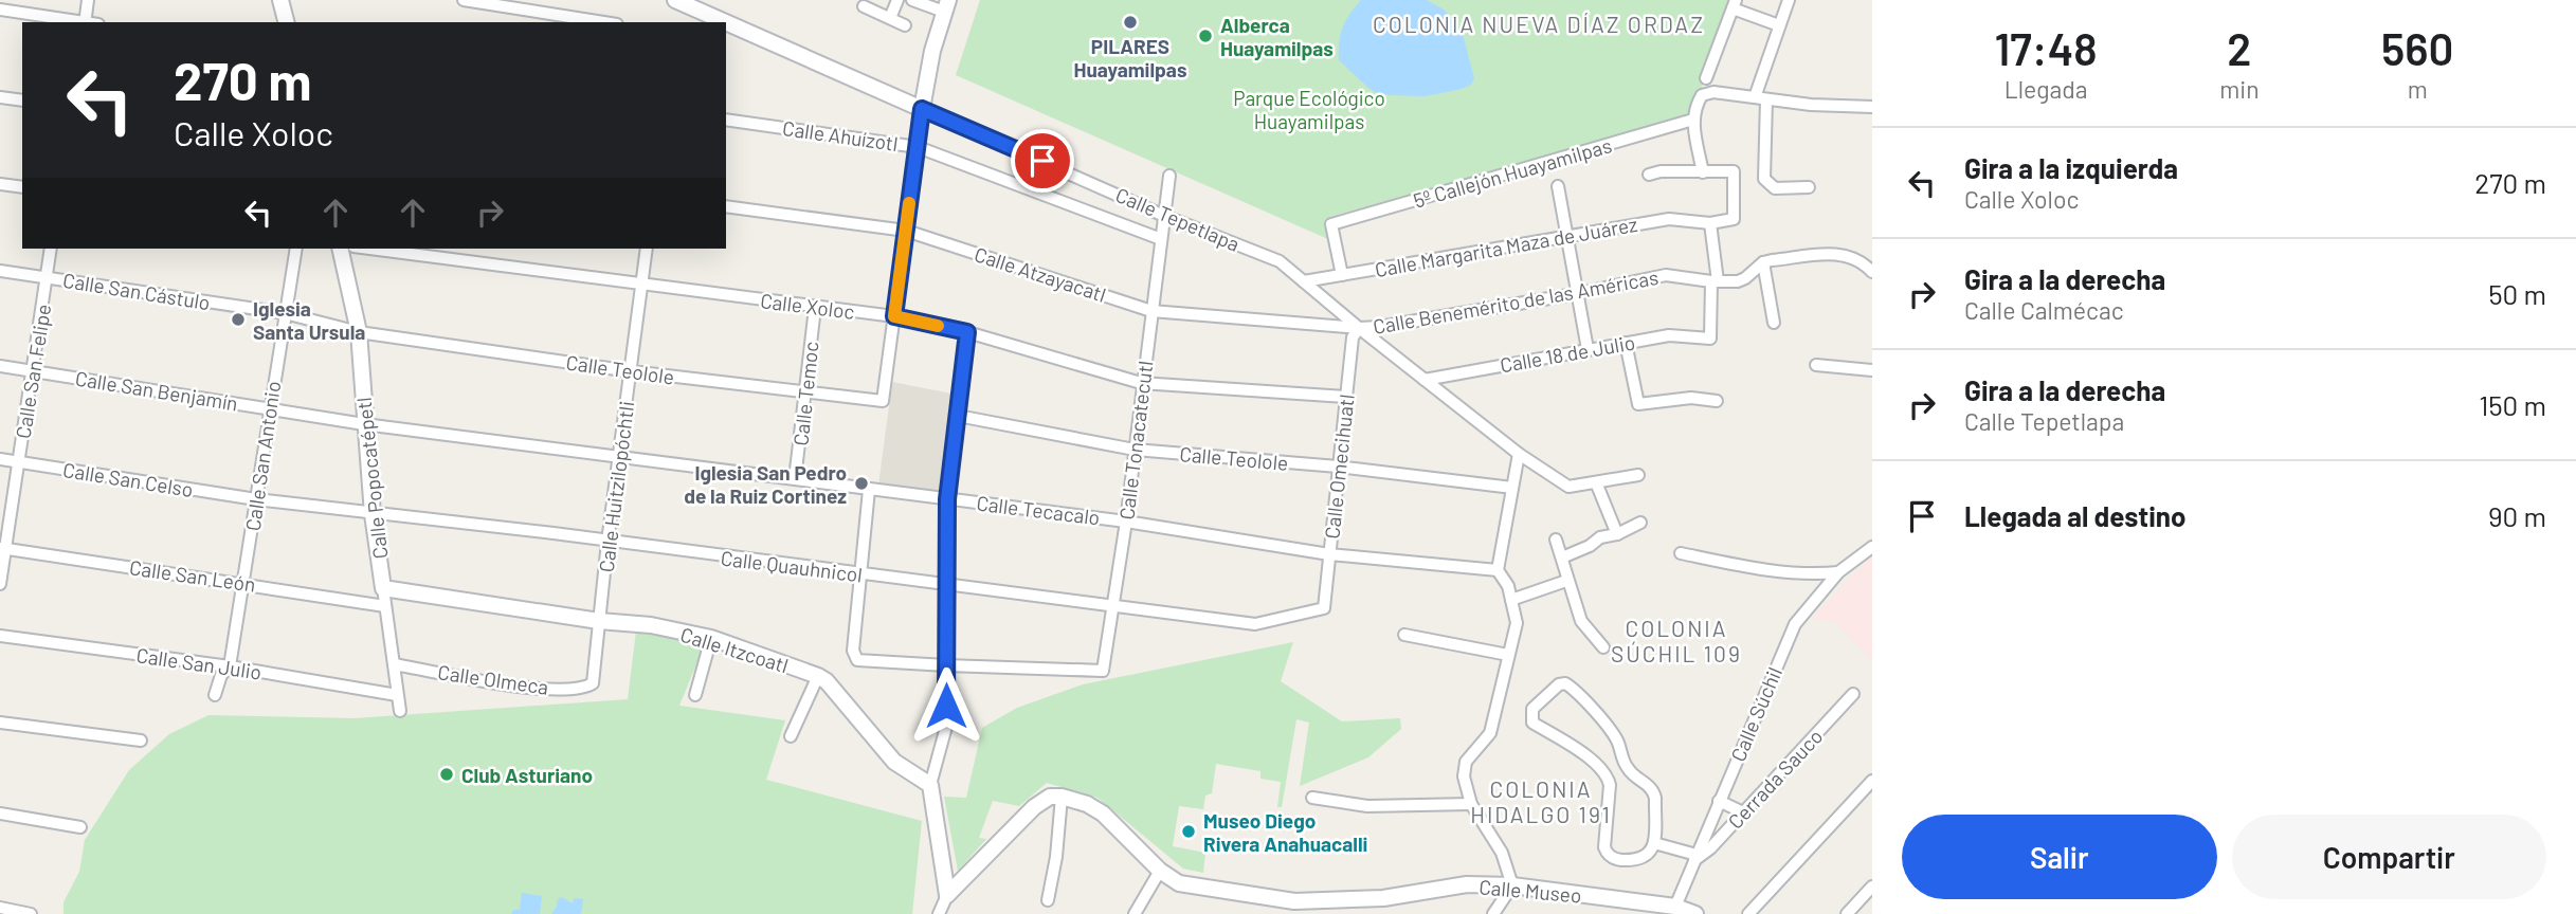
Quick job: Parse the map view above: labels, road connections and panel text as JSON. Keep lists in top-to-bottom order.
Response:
{
  "streets": {
    "street": [
      "Calle Ahuízotl",
      "5º Callejón Huayamilpas",
      "Calle Tepetlapa",
      "Calle Margarita Maza de Juárez",
      "Calle Atzayacatl",
      "Calle San Cástulo",
      "Calle Benemérito de las Américas",
      "Calle Xoloc",
      "Calle 18 de Julio",
      "Calle Teolole",
      "Calle San Felipe",
      "Calle San Benjamín",
      "Calle Temoc",
      "Calle Tonacatecutl",
      "Calle San Antonio",
      "Calle Omecihuatl",
      "Calle Popocatépetl",
      "Calle San Celso",
      "Calle Huitzilopóchtli",
      "Calle Tecacalo",
      "Calle Quauhnicol",
      "Calle San León",
      "Calle Itzcoatl",
      "Calle San Julio",
      "Calle Olmeca",
      "Calle Súchil",
      "Cerrada Sauco",
      "Calle Museo"
    ]
  },
  "crossings": [
    ["Calle Ahuízotl", "Calle Tonacatecutl"],
    ["5º Callejón Huayamilpas", "Calle Margarita Maza de Juárez"],
    ["Calle Tepetlapa", "Calle Margarita Maza de Juárez"],
    ["Calle Tepetlapa", "Calle Atzayacatl"],
    ["Calle Tepetlapa", "Calle Benemérito de las Américas"],
    ["Calle Tepetlapa", "Calle 18 de Julio"],
    ["Calle Tepetlapa", "Calle Tonacatecutl"],
    ["Calle Tepetlapa", "Calle Omecihuatl"],
    ["Calle Atzayacatl", "Calle Benemérito de las Américas"],
    ["Calle Atzayacatl", "Calle Tonacatecutl"],
    ["Calle Atzayacatl", "Calle Omecihuatl"],
    ["Calle San Cástulo", "Calle Teolole"],
    ["Calle San Cástulo", "Calle San Felipe"],
    ["Calle San Cástulo", "Calle San Antonio"],
    ["Calle San Cástulo", "Calle Popocatépetl"],
    ["Calle Benemérito de las Américas", "Calle 18 de Julio"],
    ["Calle Benemérito de las Américas", "Calle Omecihuatl"],
    ["Calle Xoloc", "Calle Teolole"],
    ["Calle Xoloc", "Calle Temoc"],
    ["Calle Xoloc", "Calle Tonacatecutl"],
    ["Calle Xoloc", "Calle Omecihuatl"],
    ["Calle Xoloc", "Calle Huitzilopóchtli"],
    ["Calle Teolole", "Calle Temoc"],
    ["Calle Teolole", "Calle Tonacatecutl"],
    ["Calle Teolole", "Calle Omecihuatl"],
    ["Calle Teolole", "Calle Popocatépetl"],
    ["Calle Teolole", "Calle Huitzilopóchtli"],
    ["Calle San Felipe", "Calle San Benjamín"],
    ["Calle San Felipe", "Calle San Celso"],
    ["Calle San Felipe", "Calle San León"],
    ["Calle San Benjamín", "Calle San Antonio"],
    ["Calle San Benjamín", "Calle Tecacalo"],
    ["Calle Temoc", "Calle Tecacalo"],
    ["Calle Tonacatecutl", "Calle Tecacalo"],
    ["Calle Tonacatecutl", "Calle Quauhnicol"],
    ["Calle San Antonio", "Calle San Celso"],
    ["Calle San Antonio", "Calle Tecacalo"],
    ["Calle San Antonio", "Calle Quauhnicol"],
    ["Calle San Antonio", "Calle San León"],
    ["Calle San Antonio", "Calle San Julio"],
    ["Calle Omecihuatl", "Calle Tecacalo"],
    ["Calle Omecihuatl", "Calle Quauhnicol"],
    ["Calle Popocatépetl", "Calle Tecacalo"],
    ["Calle Popocatépetl", "Calle Quauhnicol"],
    ["Calle Popocatépetl", "Calle San León"],
    ["Calle Popocatépetl", "Calle Itzcoatl"],
    ["Calle Popocatépetl", "Calle San Julio"],
    ["Calle Popocatépetl", "Calle Olmeca"],
    ["Calle San Celso", "Calle Quauhnicol"],
    ["Calle Huitzilopóchtli", "Calle Tecacalo"],
    ["Calle Huitzilopóchtli", "Calle Quauhnicol"],
    ["Calle Huitzilopóchtli", "Calle Itzcoatl"],
    ["Calle Huitzilopóchtli", "Calle Olmeca"],
    ["Calle Súchil", "Cerrada Sauco"],
    ["Calle Súchil", "Calle Museo"]
  ],
  "districts": ["COLONIA NUEVA DÍAZ ORDAZ", "COLONIA SÚCHIL 109", "COLONIA HIDALGO 191"],
  "parks": ["Parque Ecológico Huayamilpas"],
  "places": [
    "PILARES Huayamilpas",
    "Alberca Huayamilpas",
    "Iglesia Santa Ursula",
    "Iglesia San Pedro de la Ruiz Cortinez",
    "Club Asturiano",
    "Museo Diego Rivera Anahuacalli"
  ],
  "page": {
    "eta": [
      "17:48",
      "Llegada",
      "2",
      "min",
      "560",
      "m"
    ],
    "turn": ["270 m", "Calle Xoloc"],
    "list": [
      {
        "name": "Gira a la izquierda",
        "note": "Calle Xoloc",
        "value": "270 m"
      },
      {
        "name": "Gira a la derecha",
        "note": "Calle Calmécac",
        "value": "50 m"
      },
      {
        "name": "Gira a la derecha",
        "note": "Calle Tepetlapa",
        "value": "150 m"
      },
      {
        "name": "Llegada al destino",
        "value": "90 m"
      }
    ],
    "buttons": ["Salir", "Compartir"]
  }
}
